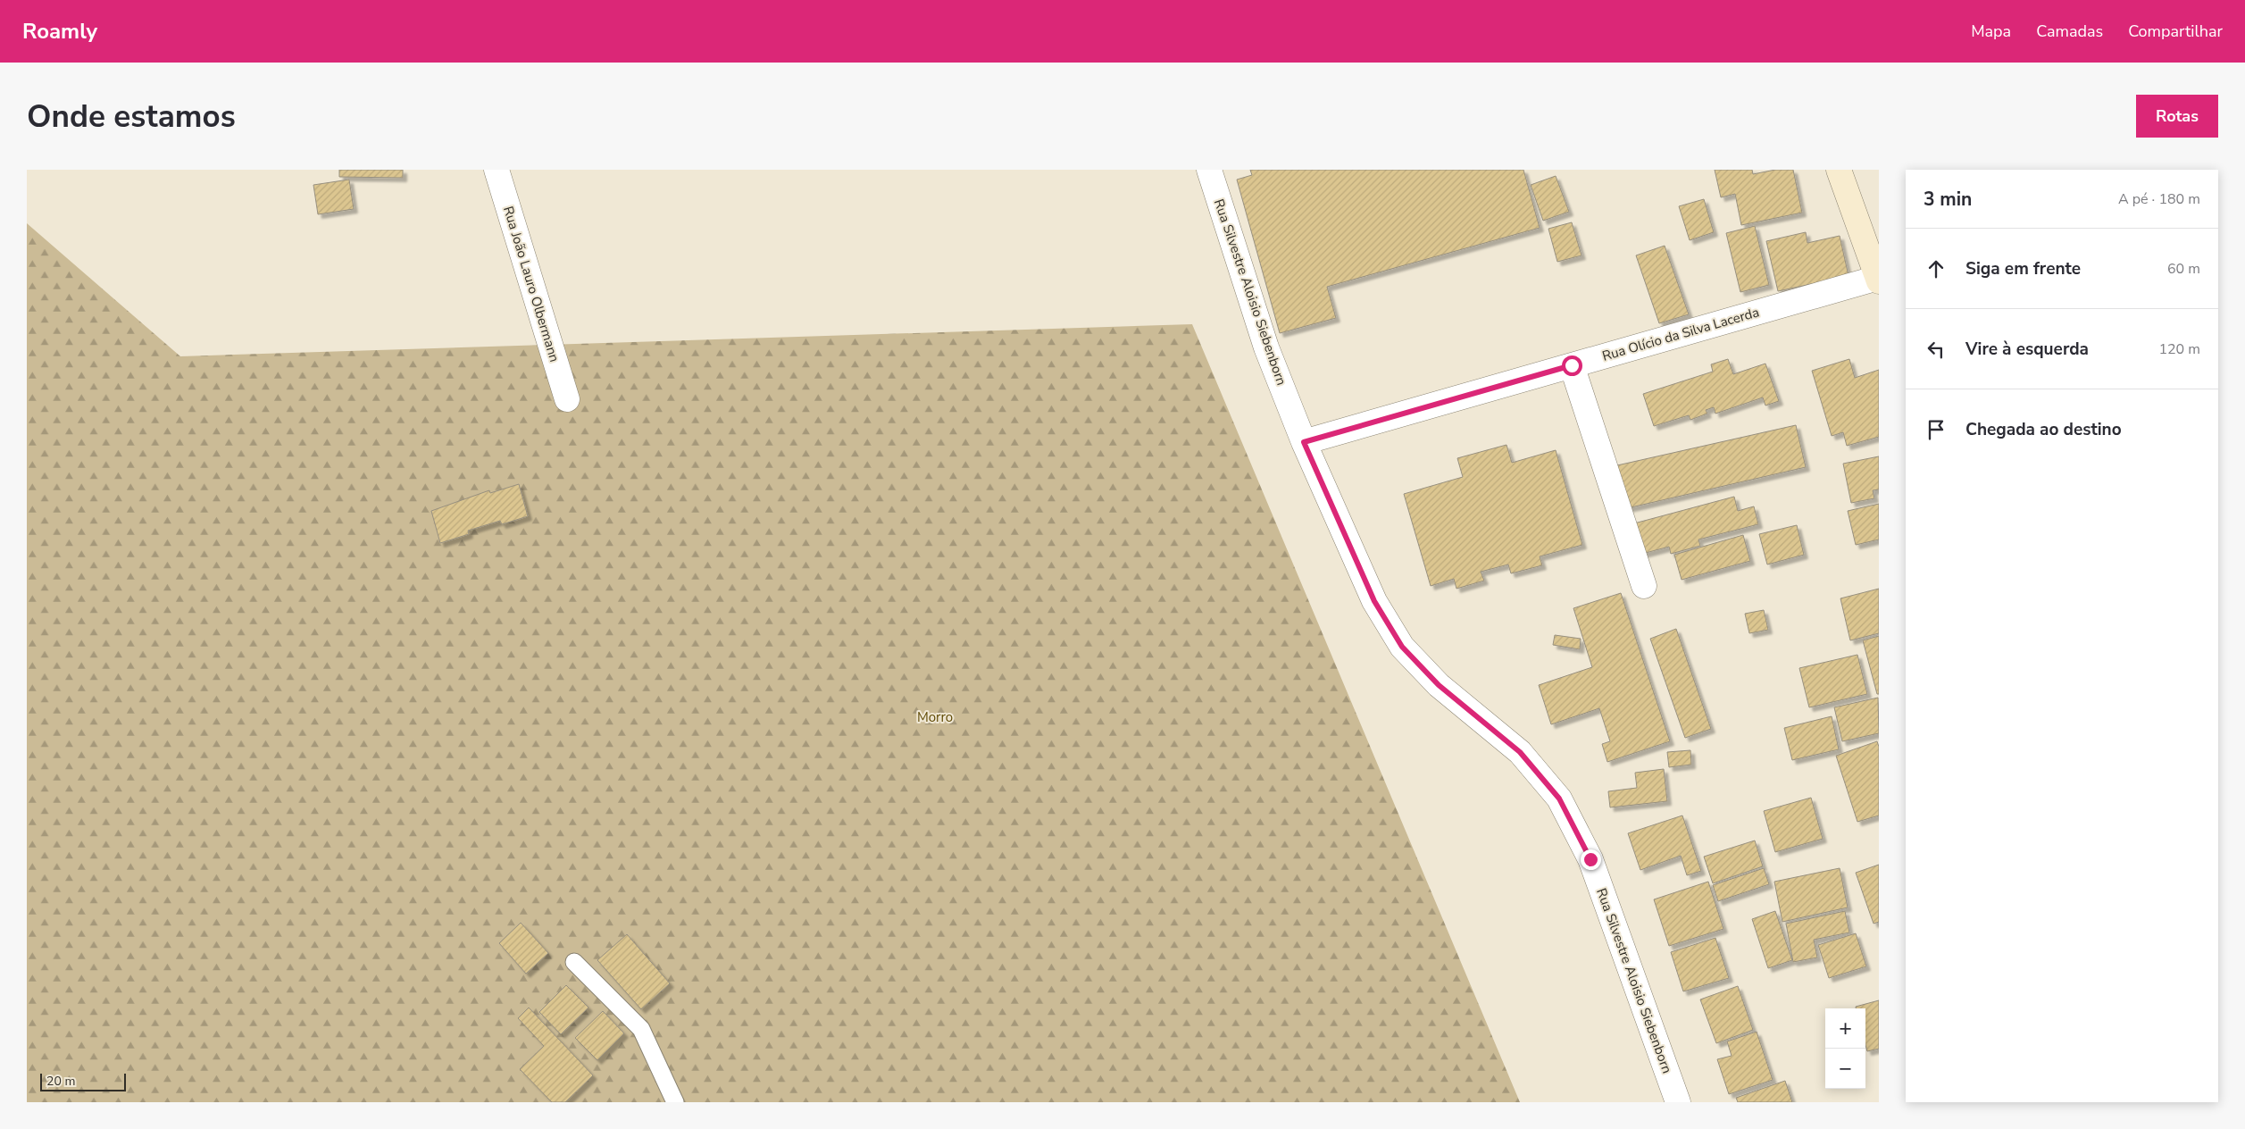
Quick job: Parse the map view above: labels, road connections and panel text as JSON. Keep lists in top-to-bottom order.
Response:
{
  "streets": {
    "street": ["Rua João Lauro Olbermann", "Rua Silvestre Aloisio Siebenborn", "Rua Olício da Silva Lacerda"]
  },
  "crossings": [
    ["Rua Silvestre Aloisio Siebenborn", "Rua Olício da Silva Lacerda"]
  ],
  "parks": ["Morro"],
  "scale_bar": "20 m",
  "page": {
    "header": "Roamly",
    "nav": ["Mapa", "Camadas", "Compartilhar"],
    "buttons": "Rotas",
    "title": "Onde estamos",
    "heading": ["3 min", "A pé · 180 m"],
    "list": [
      ["Siga em frente", "60 m"],
      ["Vire à esquerda", "120 m"],
      "Chegada ao destino"
    ],
    "map_buttons": ["+", "−"],
    "scale": "20 m"
  }
}
